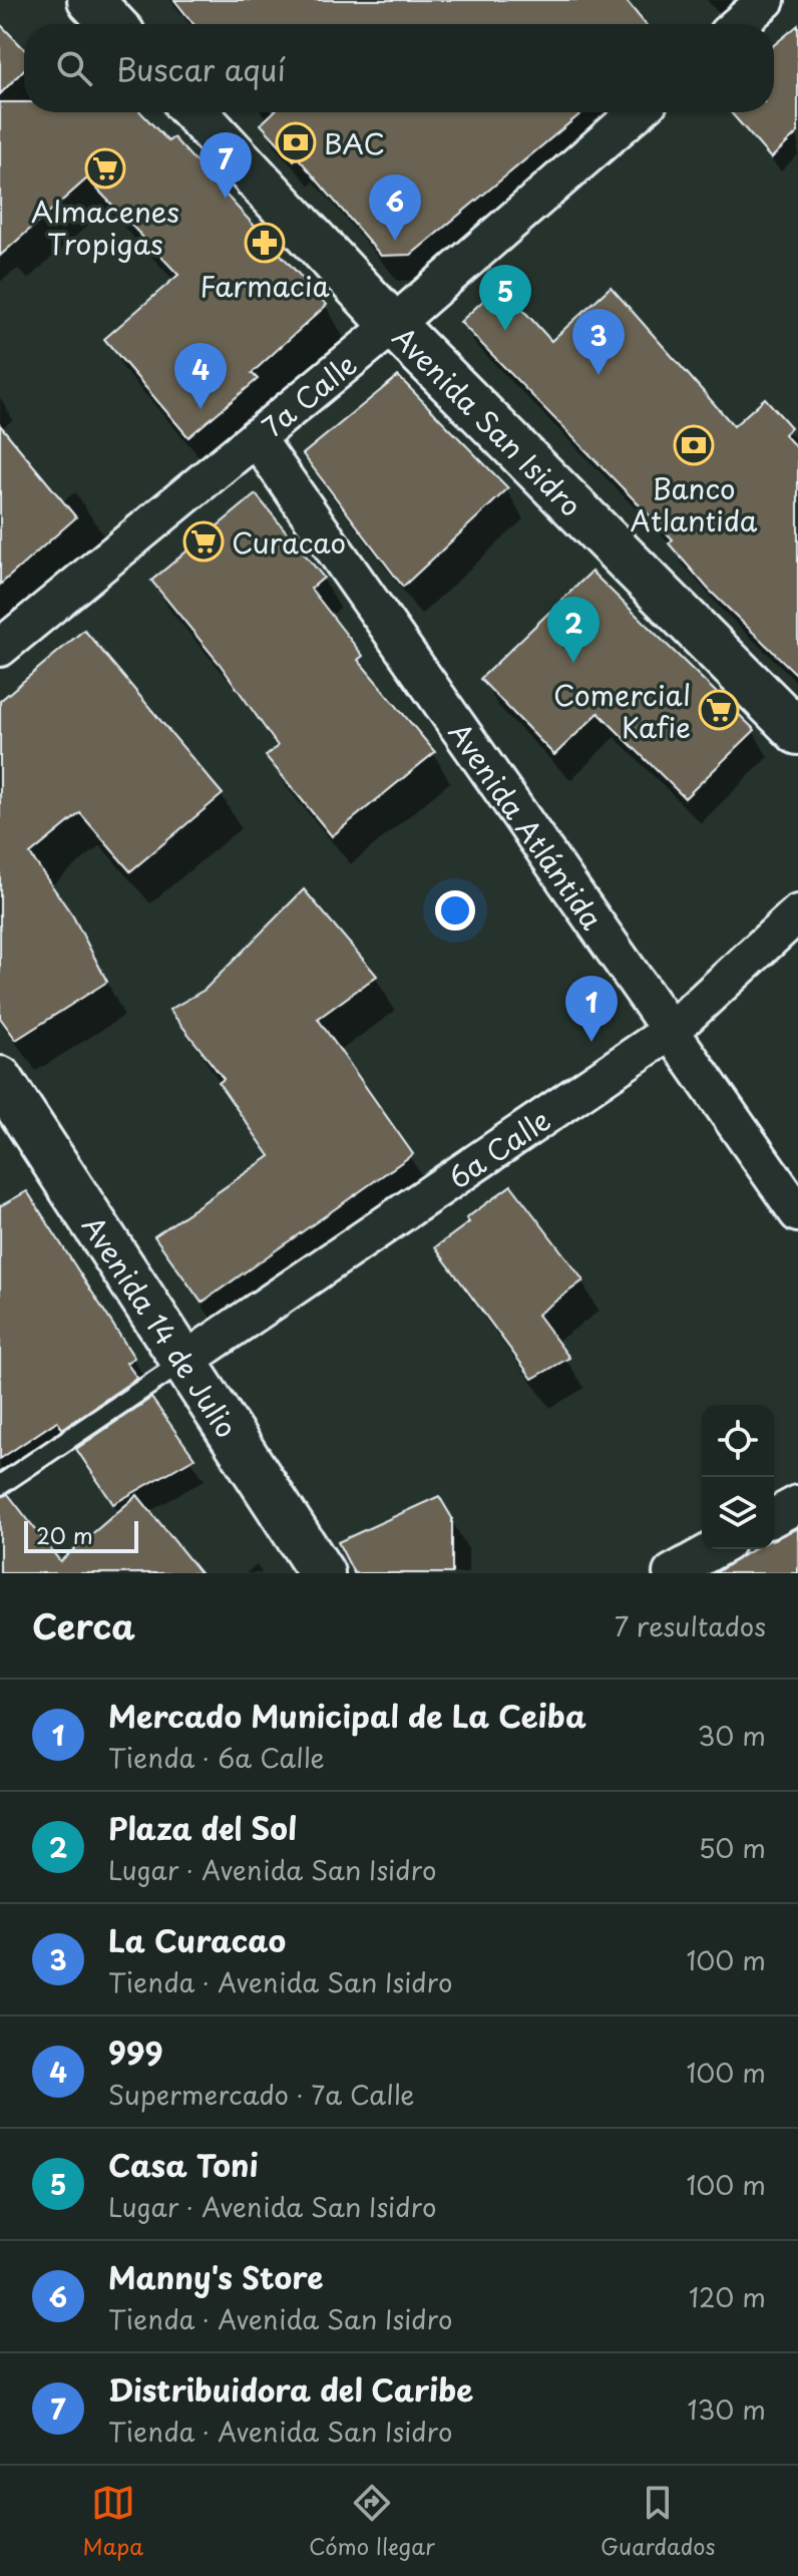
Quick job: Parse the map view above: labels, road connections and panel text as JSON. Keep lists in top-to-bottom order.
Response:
{
  "streets": {
    "street": [
      "7a Calle",
      "Avenida San Isidro",
      "Avenida Atlántida",
      "6a Calle",
      "Avenida 14 de Julio"
    ]
  },
  "crossings": [
    ["7a Calle", "Avenida San Isidro"],
    ["7a Calle", "Avenida Atlántida"],
    ["Avenida Atlántida", "6a Calle"],
    ["6a Calle", "Avenida 14 de Julio"]
  ],
  "places": {
    "bank": ["BAC", "Banco Atlantida"],
    "supermarket": ["Almacenes Tropigas", "Curacao", "Comercial Kafie"],
    "pharmacy": ["Farmacia"]
  },
  "scale_bar": "20 m",
  "page": {
    "search": "Buscar aquí",
    "pins": [
      "7",
      "6",
      "5",
      "3",
      "4",
      "2",
      "1"
    ],
    "scale": "20 m",
    "heading": ["Cerca", "7 resultados"],
    "list": [
      {
        "mark": "1",
        "name": "Mercado Municipal de La Ceiba",
        "note": "Tienda · 6a Calle",
        "value": "30 m"
      },
      {
        "mark": "2",
        "name": "Plaza del Sol",
        "note": "Lugar · Avenida San Isidro",
        "value": "50 m"
      },
      {
        "mark": "3",
        "name": "La Curacao",
        "note": "Tienda · Avenida San Isidro",
        "value": "100 m"
      },
      {
        "mark": "4",
        "name": "999",
        "note": "Supermercado · 7a Calle",
        "value": "100 m"
      },
      {
        "mark": "5",
        "name": "Casa Toni",
        "note": "Lugar · Avenida San Isidro",
        "value": "100 m"
      },
      {
        "mark": "6",
        "name": "Manny's Store",
        "note": "Tienda · Avenida San Isidro",
        "value": "120 m"
      },
      {
        "mark": "7",
        "name": "Distribuidora del Caribe",
        "note": "Tienda · Avenida San Isidro",
        "value": "130 m"
      }
    ],
    "nav": ["Mapa", "Cómo llegar", "Guardados"]
  }
}
